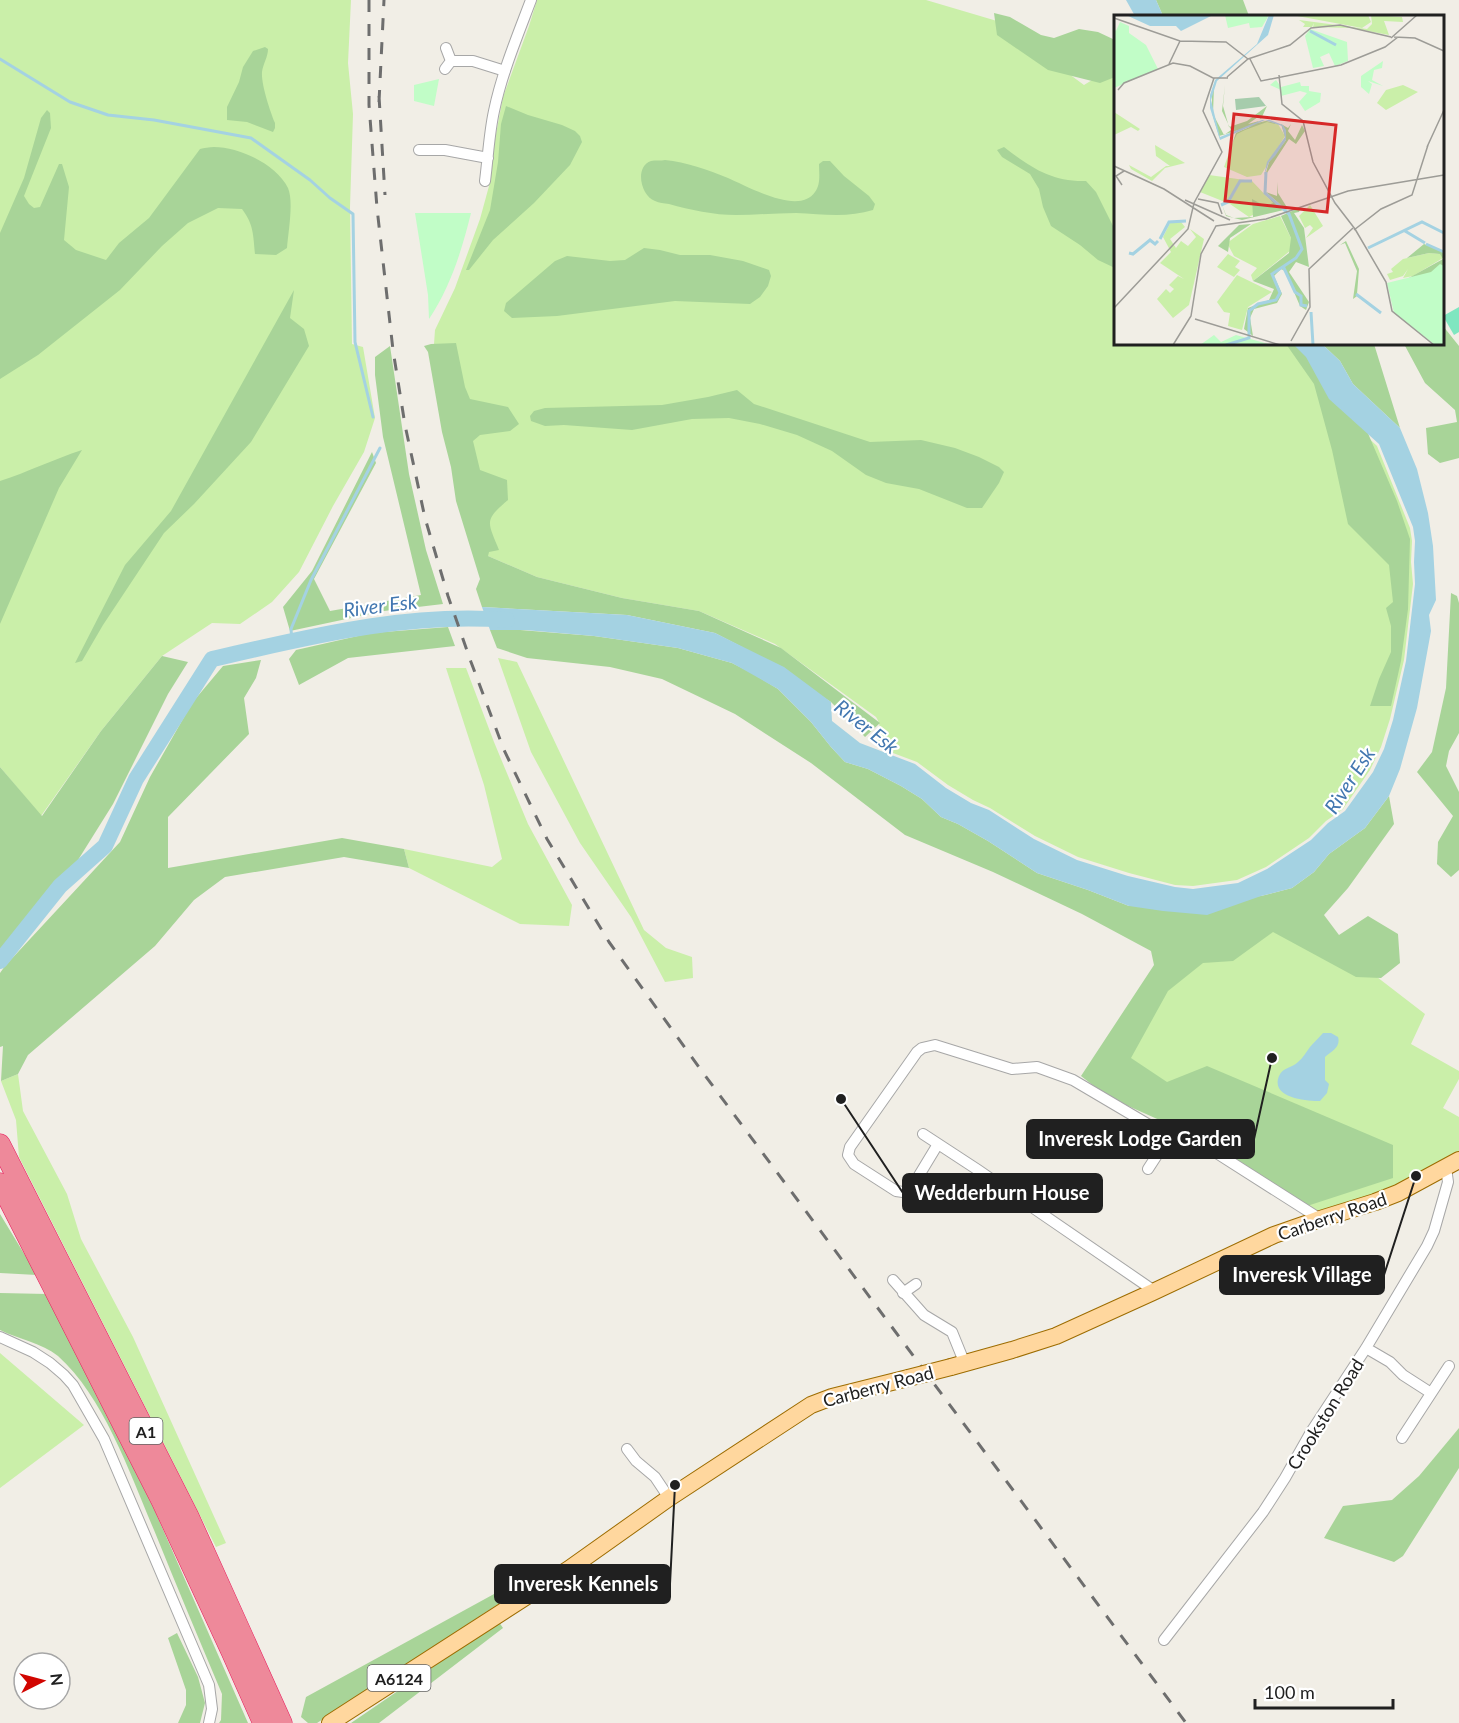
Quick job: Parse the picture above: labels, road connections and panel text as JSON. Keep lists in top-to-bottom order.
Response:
{
  "streets": {
    "highway": ["A1"],
    "main road": ["Carberry Road", "A6124"],
    "street": ["Crookston Road"]
  },
  "crossings": [
    ["Carberry Road", "Crookston Road"]
  ],
  "water": ["River Esk"],
  "places": [
    "Inveresk Lodge Garden",
    "Wedderburn House",
    "Inveresk Village",
    "Inveresk Kennels"
  ],
  "scale_bar": "100 m",
  "north": "right"
}
